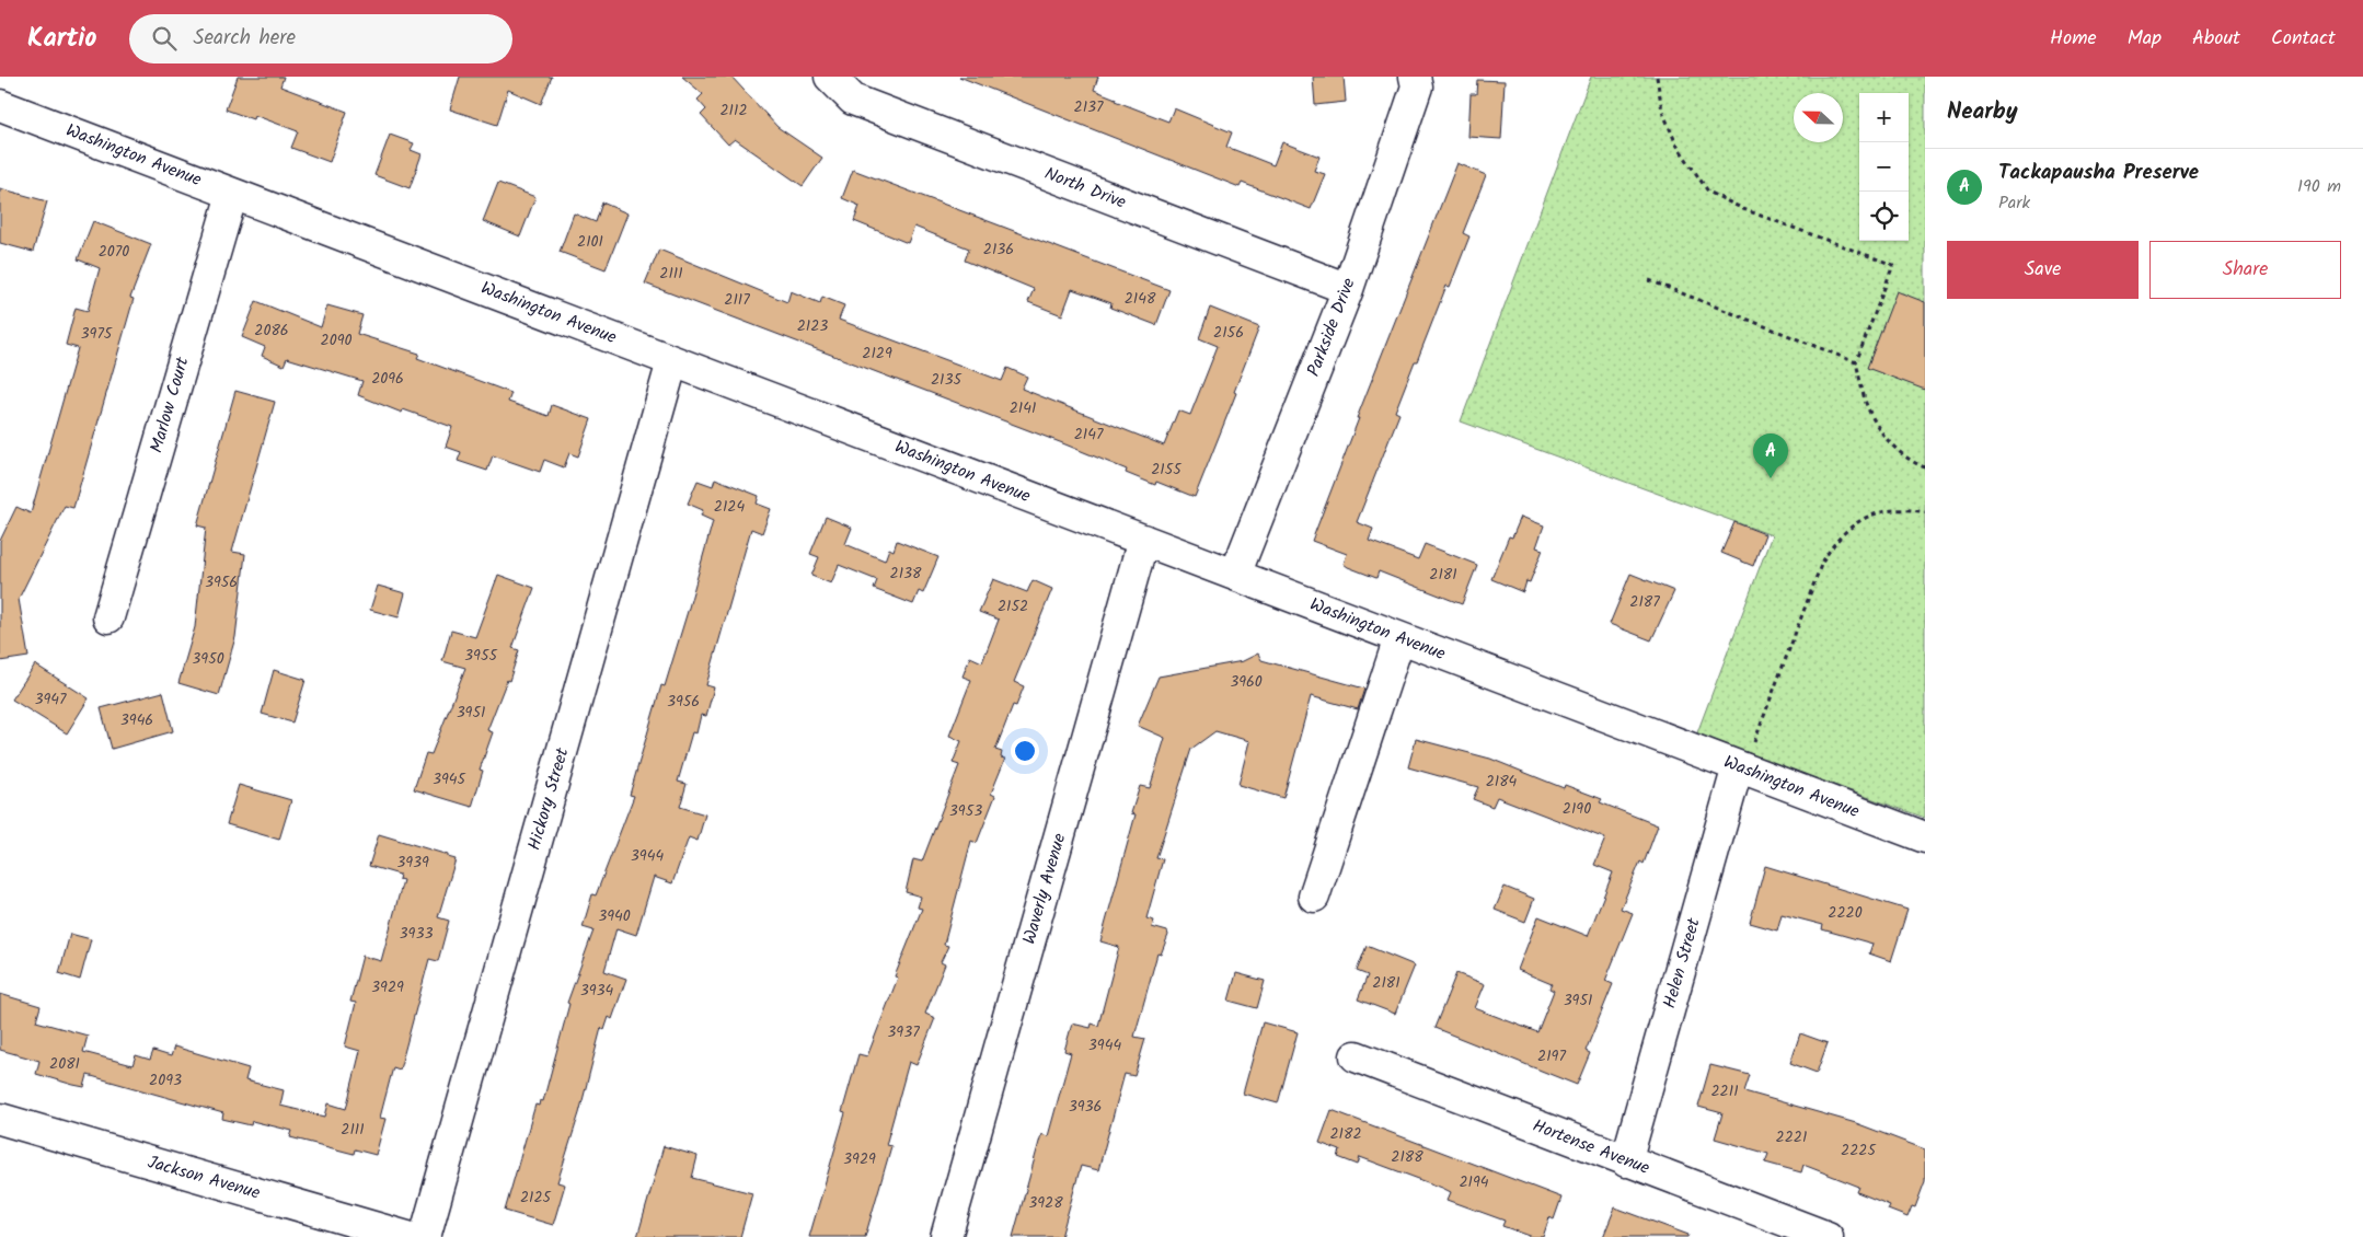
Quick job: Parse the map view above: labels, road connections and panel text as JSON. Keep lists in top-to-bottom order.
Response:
{
  "streets": {
    "street": [
      "Washington Avenue",
      "North Drive",
      "Parkside Drive",
      "Marlow Court",
      "Hickory Street",
      "Waverly Avenue",
      "Helen Street",
      "Hortense Avenue",
      "Jackson Avenue"
    ]
  },
  "crossings": [
    ["Washington Avenue", "Parkside Drive"],
    ["Washington Avenue", "Marlow Court"],
    ["Washington Avenue", "Hickory Street"],
    ["Washington Avenue", "Waverly Avenue"],
    ["Washington Avenue", "Helen Street"],
    ["North Drive", "Parkside Drive"],
    ["Helen Street", "Hortense Avenue"]
  ],
  "house_numbers": [
    "2137",
    "2112",
    "2101",
    "2136",
    "2070",
    "2111",
    "2148",
    "2117",
    "2123",
    "2086",
    "2156",
    "3975",
    "2090",
    "2129",
    "2096",
    "2135",
    "2141",
    "2147",
    "2155",
    "2124",
    "2138",
    "2181",
    "3956",
    "2187",
    "2152",
    "3955",
    "3950",
    "3960",
    "3947",
    "3956",
    "3951",
    "3946",
    "3945",
    "2184",
    "2190",
    "3953",
    "3944",
    "3939",
    "2220",
    "3940",
    "3933",
    "2181",
    "3929",
    "3934",
    "3951",
    "3937",
    "3944",
    "2197",
    "2081",
    "2093",
    "2211",
    "3936",
    "2111",
    "2182",
    "2221",
    "2225",
    "2188",
    "3929",
    "2194",
    "2125",
    "3928"
  ],
  "north": "left",
  "page": {
    "header": "Kartio",
    "search": "Search here",
    "nav": [
      "Home",
      "Map",
      "About",
      "Contact"
    ],
    "heading": "Nearby",
    "map_buttons": ["+", "−"],
    "list": [
      {
        "mark": "A",
        "name": "Tackapausha Preserve",
        "note": "Park",
        "value": "190 m"
      }
    ],
    "buttons": ["Save", "Share"],
    "pins": "A"
  }
}
